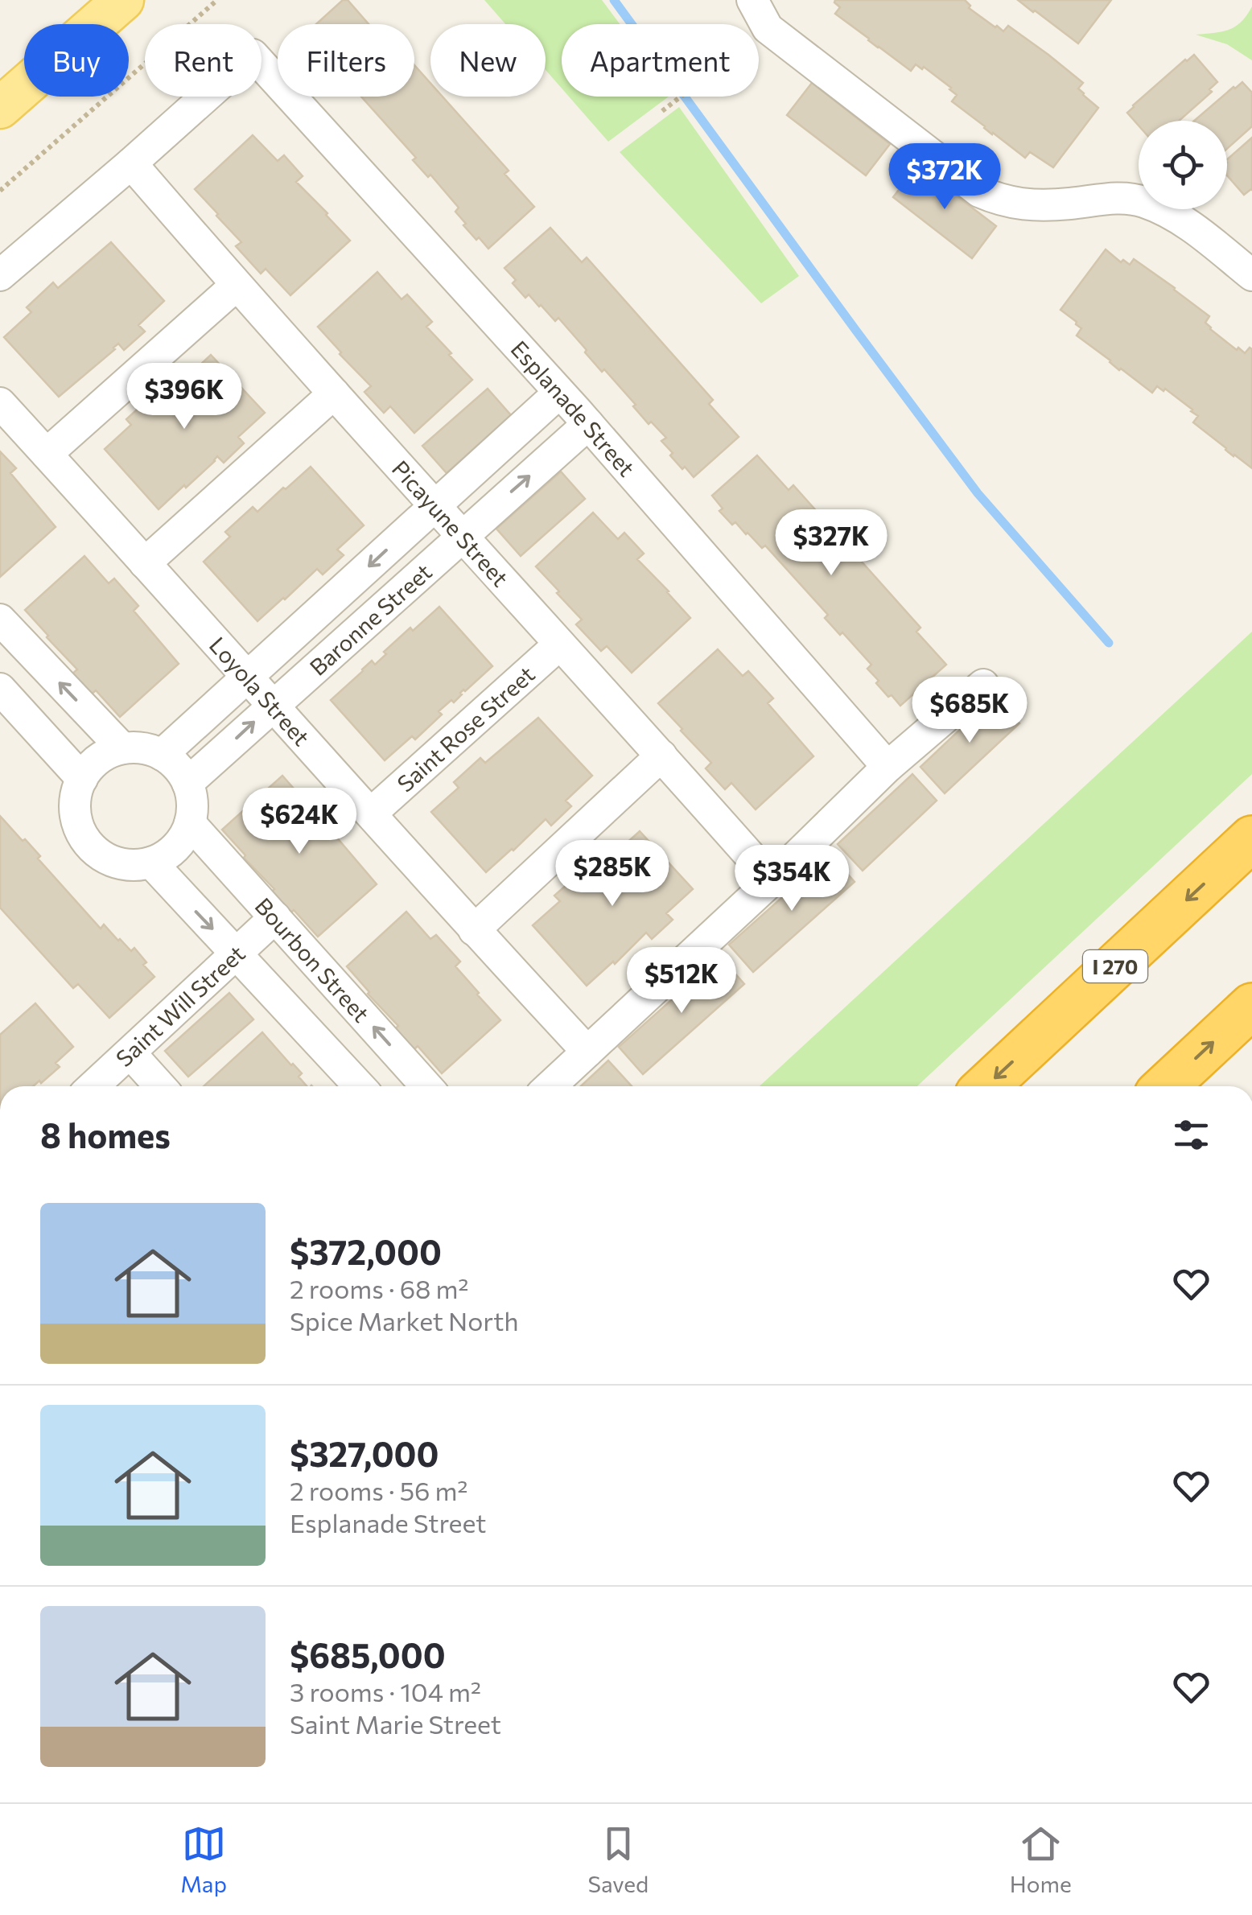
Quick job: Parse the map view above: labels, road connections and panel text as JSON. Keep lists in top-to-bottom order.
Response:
{
  "streets": {
    "highway": ["I 270"],
    "street": [
      "Esplanade Street",
      "Picayune Street",
      "Baronne Street",
      "Loyola Street",
      "Saint Rose Street",
      "Bourbon Street",
      "Saint Will Street"
    ]
  },
  "crossings": [
    ["Esplanade Street", "Picayune Street"],
    ["Esplanade Street", "Baronne Street"],
    ["Picayune Street", "Baronne Street"],
    ["Picayune Street", "Saint Rose Street"],
    ["Baronne Street", "Loyola Street"],
    ["Baronne Street", "Bourbon Street"],
    ["Loyola Street", "Saint Rose Street"],
    ["Bourbon Street", "Saint Will Street"]
  ],
  "page": {
    "chip": [
      "Buy",
      "Rent",
      "Filters",
      "New",
      "Apartment"
    ],
    "price": [
      "$372K",
      "$396K",
      "$327K",
      "$685K",
      "$624K",
      "$285K",
      "$354K",
      "$512K"
    ],
    "heading": "8 homes",
    "list": [
      {
        "name": "$372,000",
        "note": "2 rooms · 68 m² · Spice Market North"
      },
      {
        "name": "$327,000",
        "note": "2 rooms · 56 m² · Esplanade Street"
      },
      {
        "name": "$685,000",
        "note": "3 rooms · 104 m² · Saint Marie Street"
      }
    ],
    "tabs": ["Map", "Saved", "Home"]
  }
}
